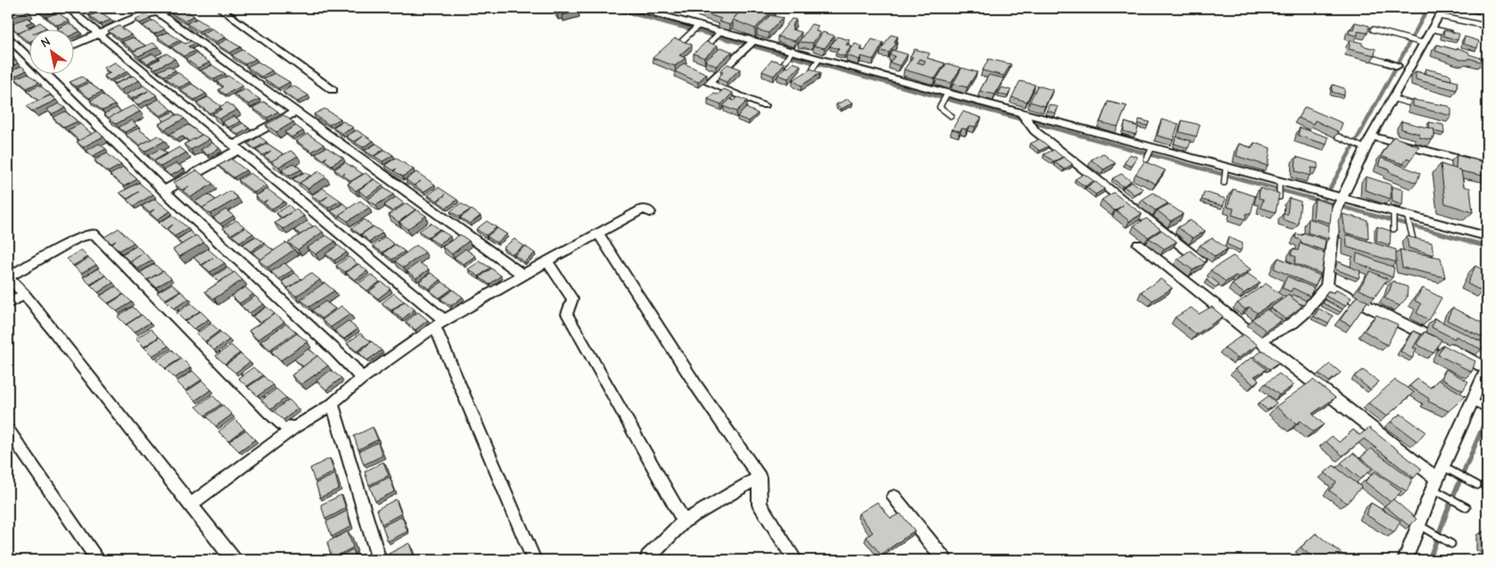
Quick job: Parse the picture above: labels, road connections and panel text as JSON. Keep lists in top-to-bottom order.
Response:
{
  "north": "top left"
}
